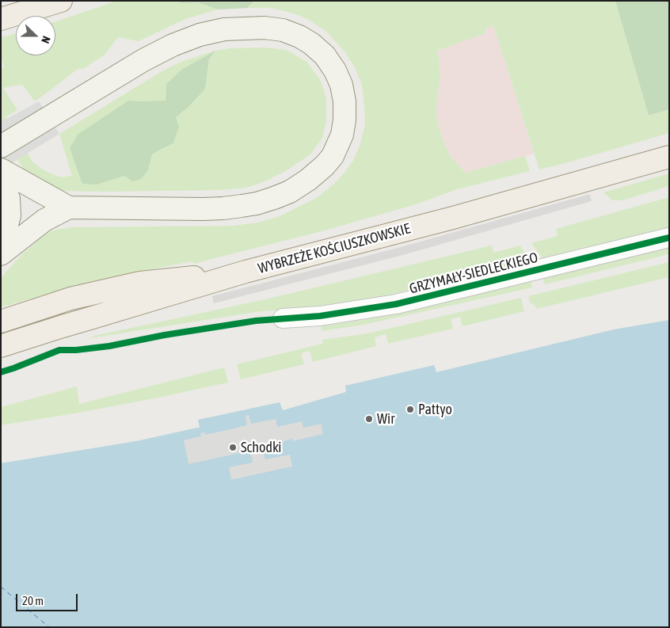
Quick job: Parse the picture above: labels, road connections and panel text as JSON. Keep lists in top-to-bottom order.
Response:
{
  "streets": {
    "main road": ["WYBRZEŻE KOŚCIUSZKOWSKIE"],
    "street": ["GRZYMAŁY-SIEDLECKIEGO"]
  },
  "places": ["Pattyo", "Wir", "Schodki"],
  "scale_bar": "20 m",
  "north": "right"
}
